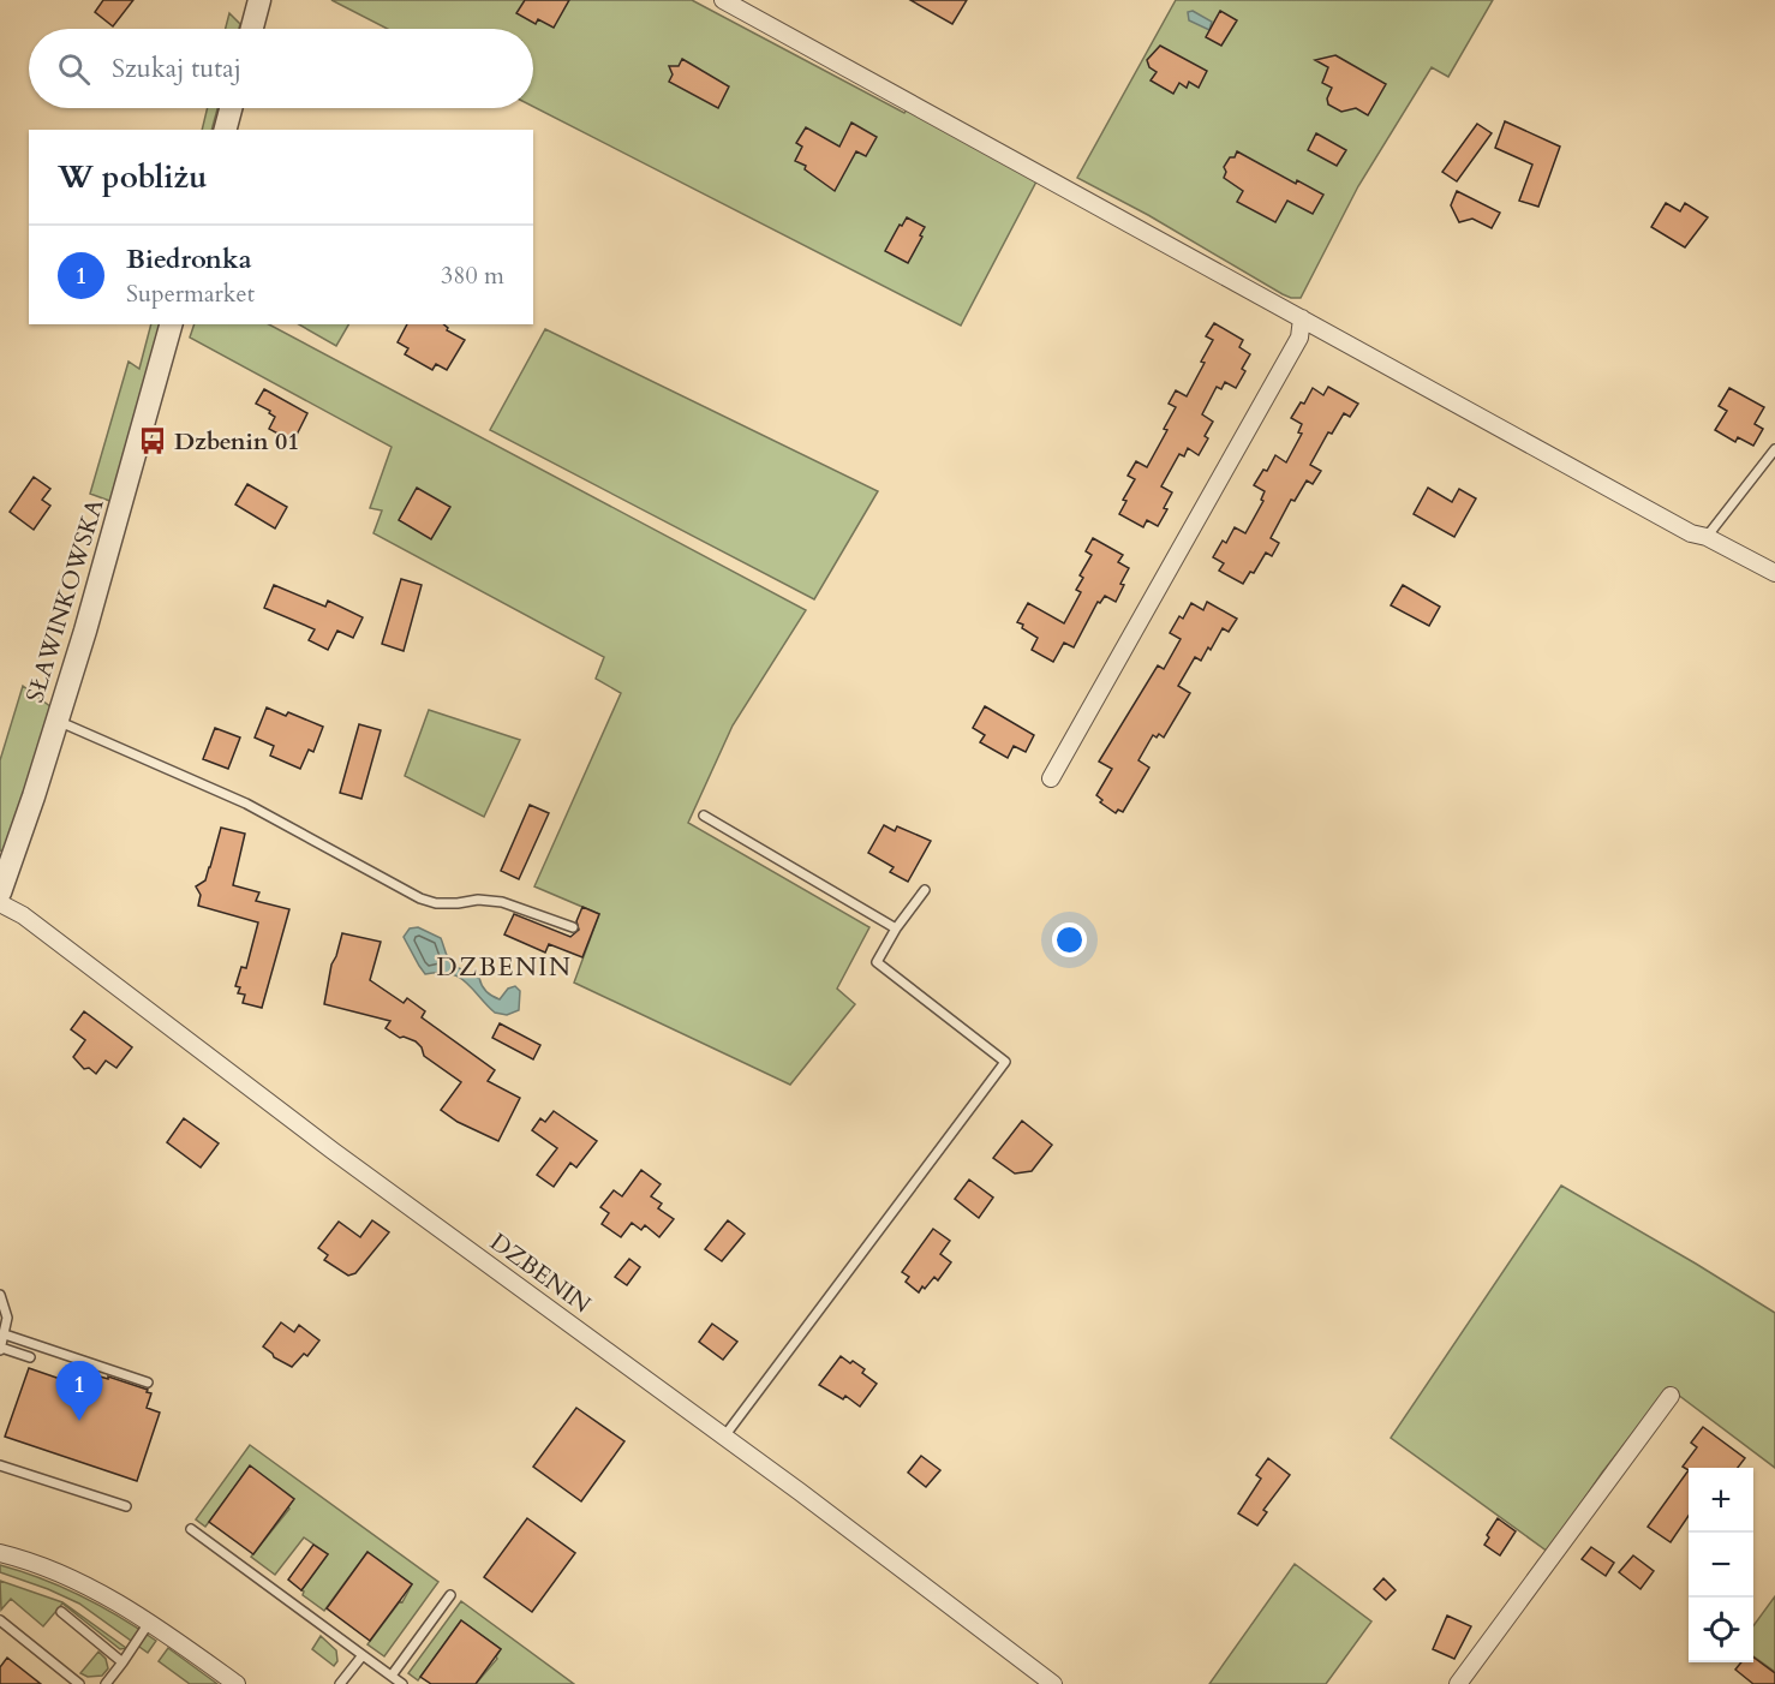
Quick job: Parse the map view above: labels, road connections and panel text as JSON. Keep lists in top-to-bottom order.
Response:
{
  "streets": {
    "street": ["SŁAWINKOWSKA", "DZBENIN"]
  },
  "districts": ["DZBENIN"],
  "places": {
    "bus stop": ["Dzbenin 01"]
  },
  "page": {
    "search": "Szukaj tutaj",
    "heading": "W pobliżu",
    "list": [
      {
        "mark": "1",
        "name": "Biedronka",
        "note": "Supermarket",
        "value": "380 m"
      }
    ],
    "pins": "1",
    "map_buttons": ["+", "−"]
  }
}
